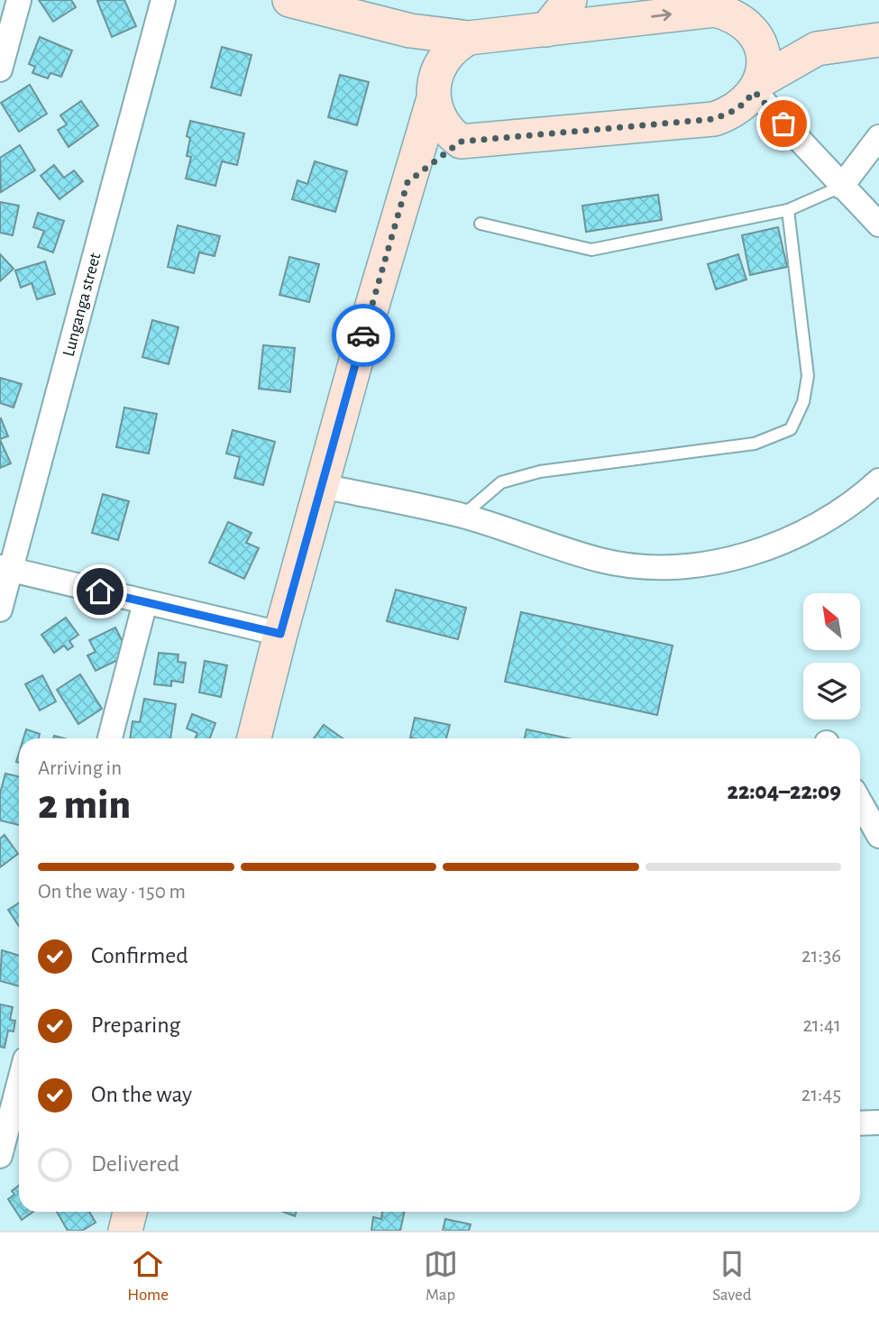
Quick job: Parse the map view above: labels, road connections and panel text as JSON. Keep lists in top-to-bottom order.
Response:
{
  "streets": {
    "street": ["Lunganga street"]
  },
  "north": "top left",
  "page": {
    "heading": ["2 min", "Arriving in", "22:04–22:09"],
    "bar": "On the way · 150 m",
    "list": [
      ["Confirmed", "21:36"],
      ["Preparing", "21:41"],
      ["On the way", "21:45"],
      "Delivered"
    ],
    "tabs": ["Home", "Map", "Saved"]
  }
}
